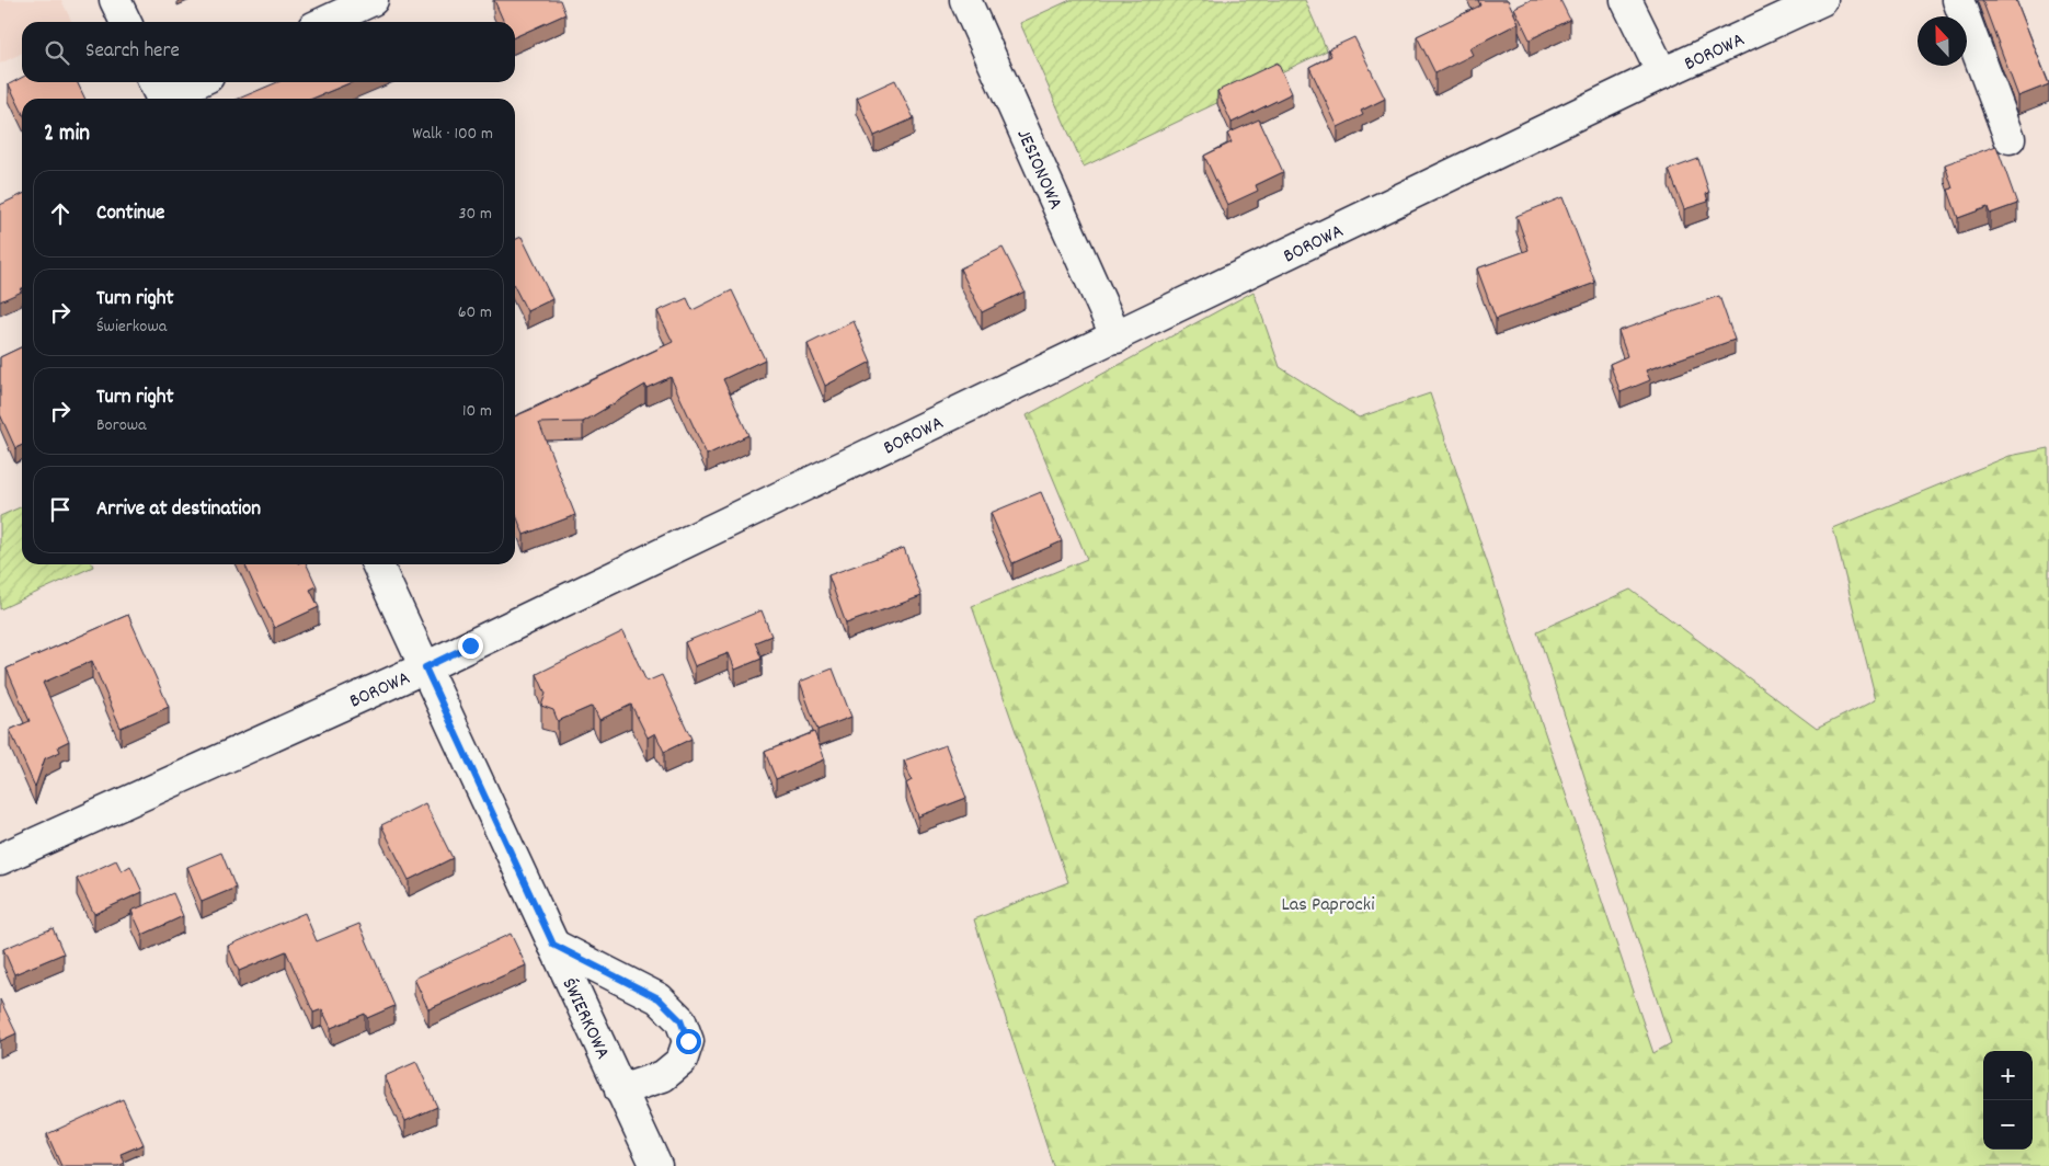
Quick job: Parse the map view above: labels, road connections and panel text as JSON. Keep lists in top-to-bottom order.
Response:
{
  "streets": {
    "street": ["BOROWA", "JESIONOWA", "ŚWIERKOWA"]
  },
  "crossings": [
    ["BOROWA", "JESIONOWA"],
    ["BOROWA", "ŚWIERKOWA"]
  ],
  "parks": ["Las Paprocki"],
  "north": "top",
  "page": {
    "search": "Search here",
    "heading": ["2 min", "Walk · 100 m"],
    "list": [
      ["Continue", "30 m"],
      ["Turn right", "Świerkowa", "60 m"],
      ["Turn right", "Borowa", "10 m"],
      "Arrive at destination"
    ],
    "map_buttons": ["+", "−"]
  }
}
